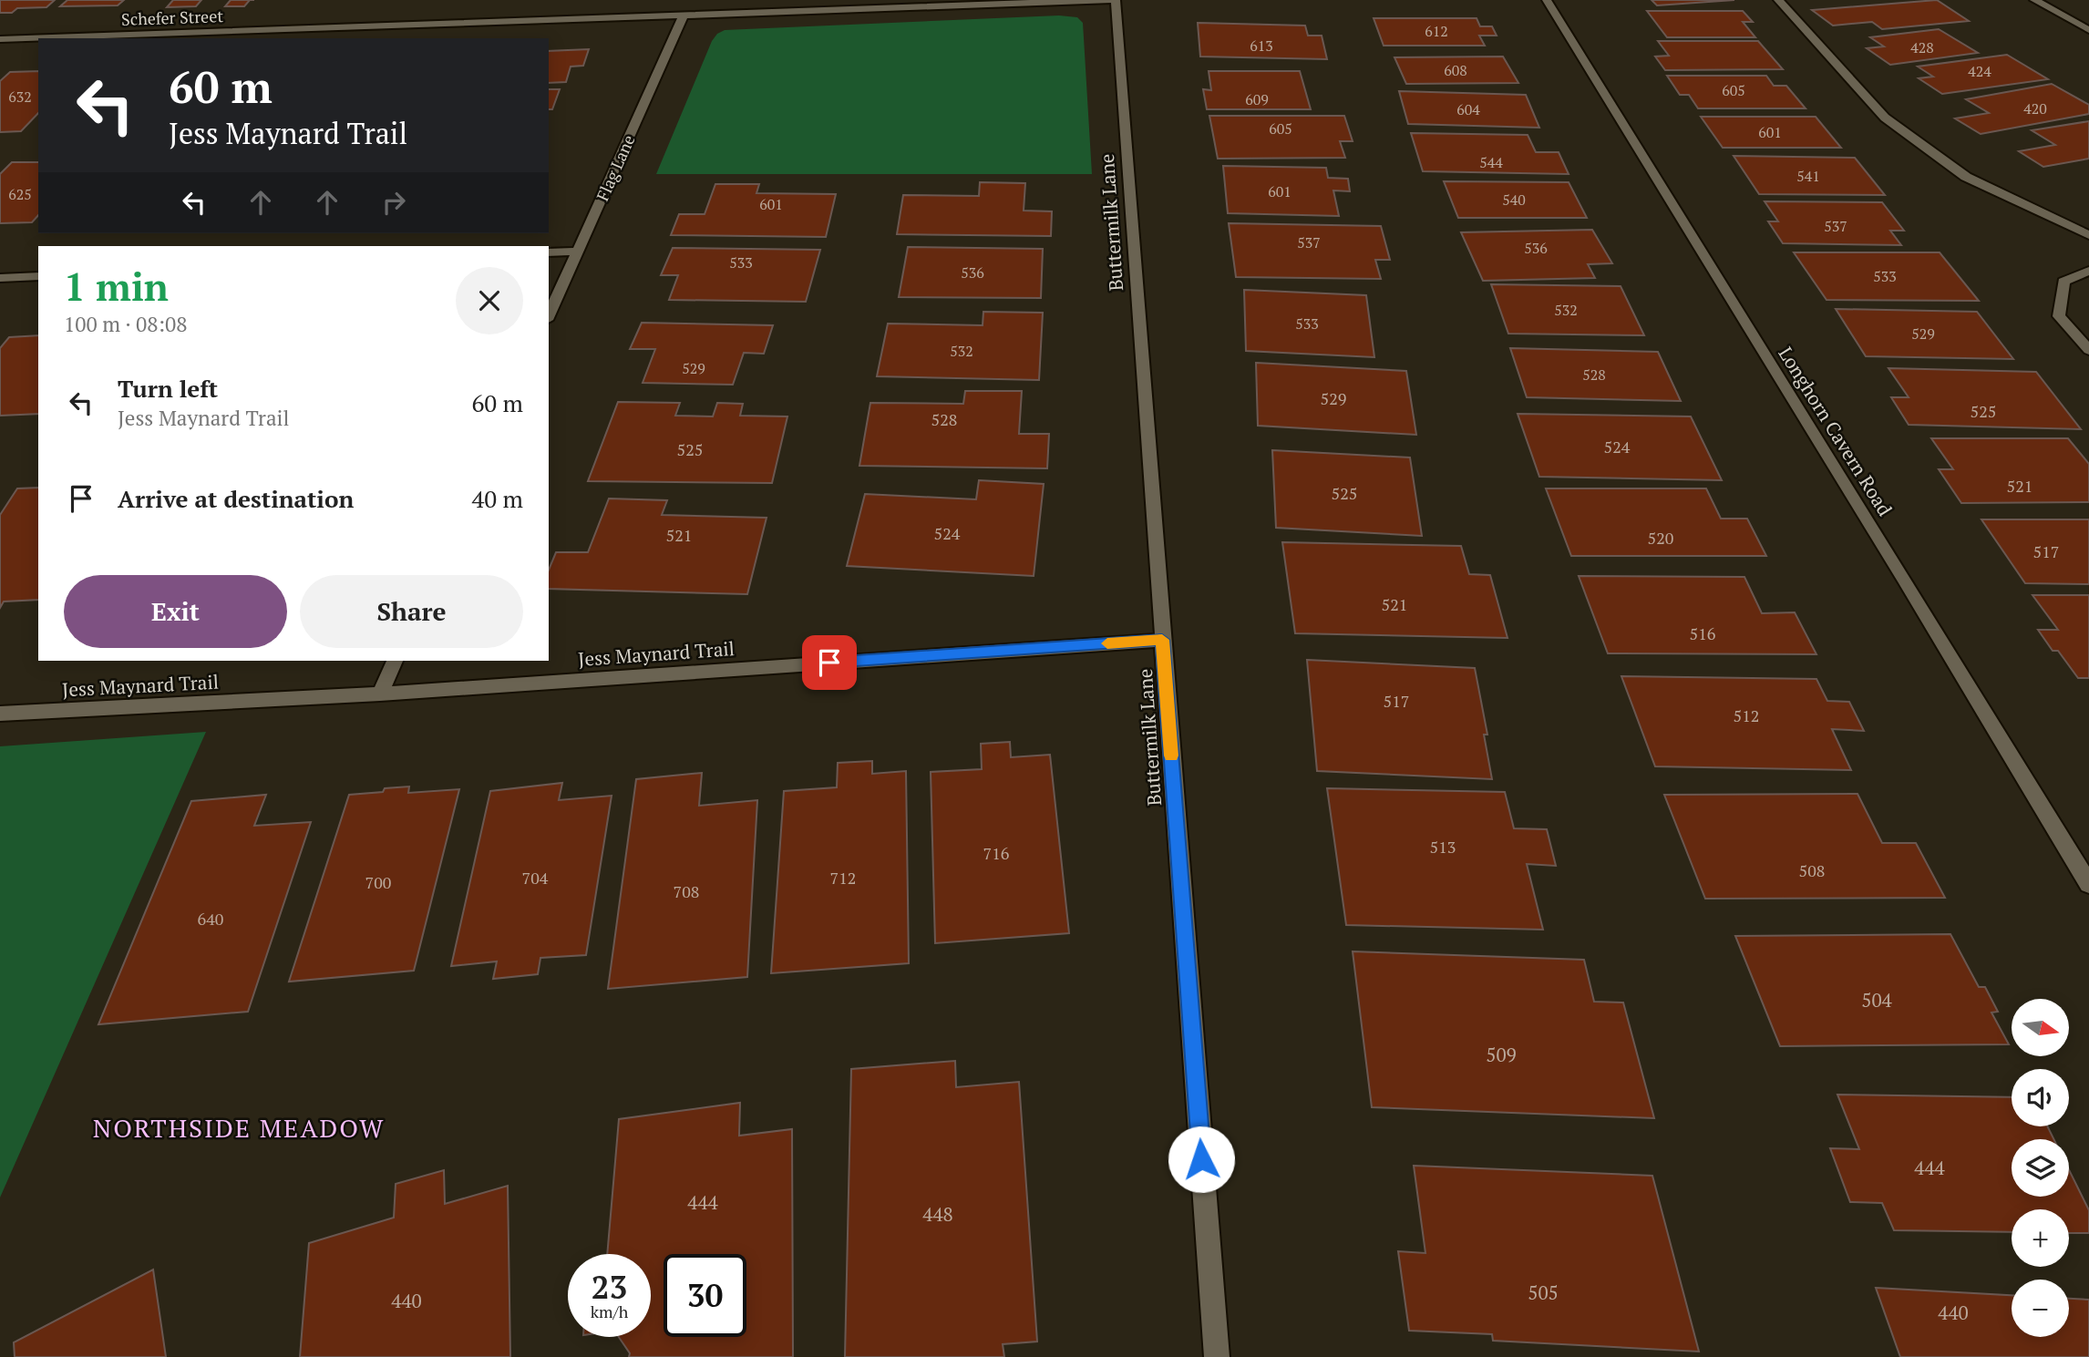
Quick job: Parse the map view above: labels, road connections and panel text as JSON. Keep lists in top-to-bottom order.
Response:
{
  "streets": {
    "street": [
      "Schefer Street",
      "Flag Lane",
      "Buttermilk Lane",
      "Longhorn Cavern Road",
      "Jess Maynard Trail"
    ]
  },
  "crossings": [
    ["Schefer Street", "Flag Lane"],
    ["Schefer Street", "Buttermilk Lane"],
    ["Buttermilk Lane", "Jess Maynard Trail"]
  ],
  "districts": ["NORTHSIDE MEADOW"],
  "house_numbers": [
    "612",
    "613",
    "428",
    "608",
    "424",
    "605",
    "632",
    "609",
    "420",
    "604",
    "605",
    "601",
    "544",
    "541",
    "601",
    "625",
    "540",
    "601",
    "537",
    "537",
    "536",
    "533",
    "536",
    "533",
    "532",
    "533",
    "529",
    "532",
    "529",
    "528",
    "529",
    "525",
    "528",
    "524",
    "525",
    "521",
    "525",
    "524",
    "521",
    "520",
    "517",
    "521",
    "516",
    "517",
    "512",
    "513",
    "716",
    "508",
    "704",
    "712",
    "700",
    "708",
    "640",
    "504",
    "509",
    "444",
    "444",
    "448",
    "505",
    "440",
    "440"
  ],
  "north": "right",
  "page": {
    "turn": ["60 m", "Jess Maynard Trail"],
    "heading": ["1 min", "100 m · 08:08"],
    "list": [
      {
        "name": "Turn left",
        "note": "Jess Maynard Trail",
        "value": "60 m"
      },
      {
        "name": "Arrive at destination",
        "value": "40 m"
      }
    ],
    "buttons": ["Exit", "Share"],
    "map_buttons": ["+", "−"],
    "speed": "23 km/h",
    "limit": "30"
  }
}
